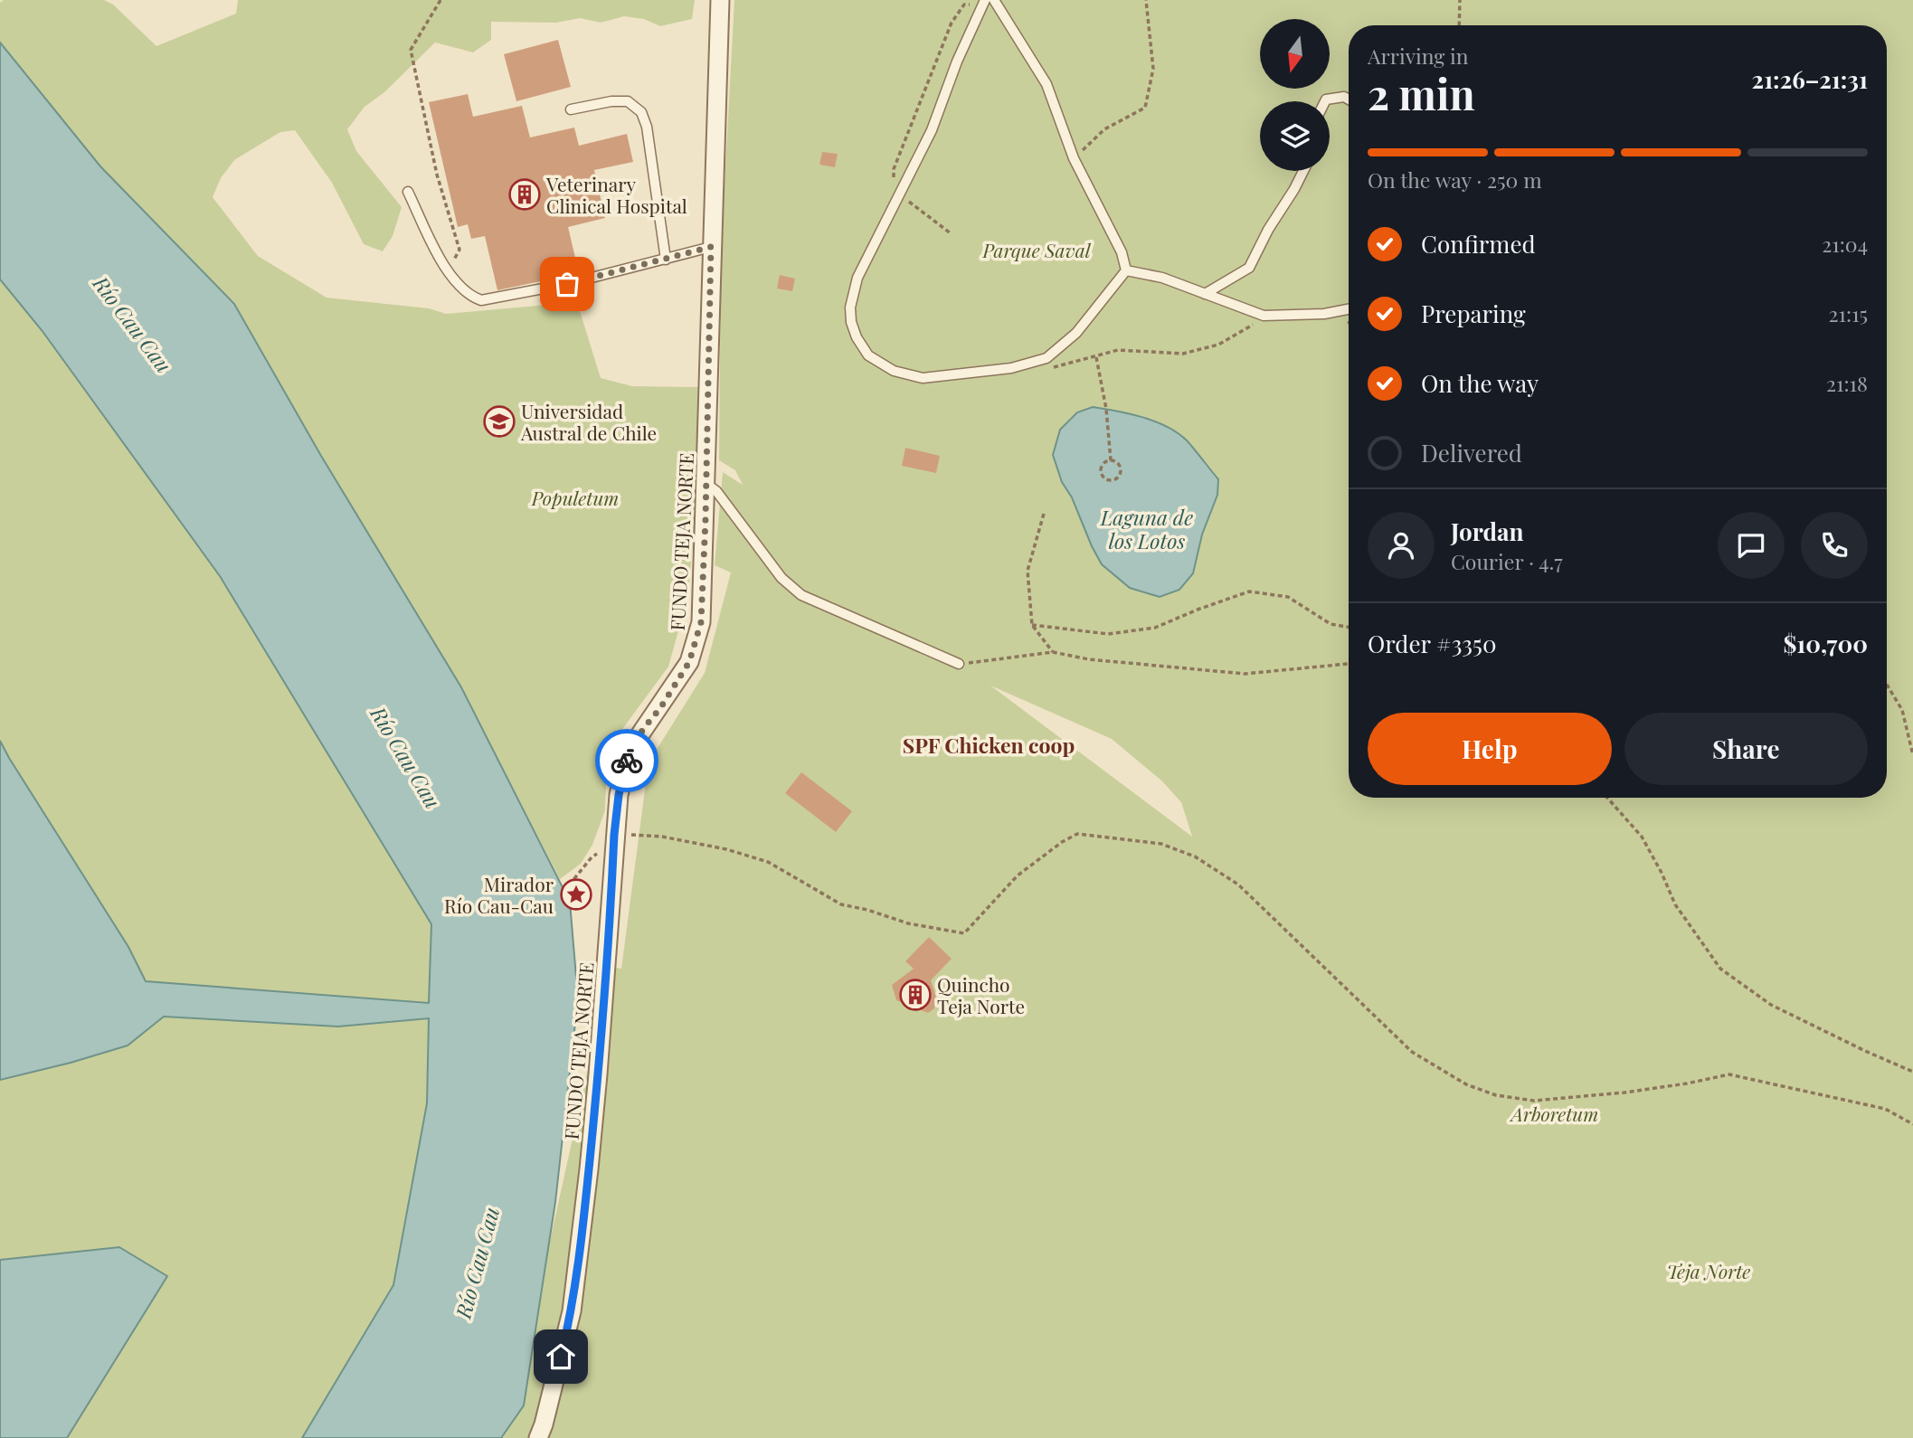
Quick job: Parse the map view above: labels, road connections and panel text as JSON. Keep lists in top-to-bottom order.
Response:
{
  "streets": {
    "street": ["FUNDO TEJA NORTE"]
  },
  "districts": ["SPF Chicken coop"],
  "water": ["Río Cau Cau", "Laguna de los Lotos"],
  "parks": [
    "Parque Saval",
    "Populetum",
    "Arboretum",
    "Teja Norte"
  ],
  "places": {
    "building": ["Veterinary Clinical Hospital", "Quincho Teja Norte"],
    "school or university": ["Universidad Austral de Chile"],
    "place": ["Mirador Río Cau-Cau"]
  },
  "north": "bottom",
  "page": {
    "heading": ["2 min", "Arriving in", "21:26–21:31"],
    "panel": [
      "Jordan",
      "Courier · 4.7",
      "Order #3350",
      "$10,700"
    ],
    "bar": "On the way · 250 m",
    "list": [
      ["Confirmed", "21:04"],
      ["Preparing", "21:15"],
      ["On the way", "21:18"],
      "Delivered"
    ],
    "buttons": ["Help", "Share"]
  }
}
